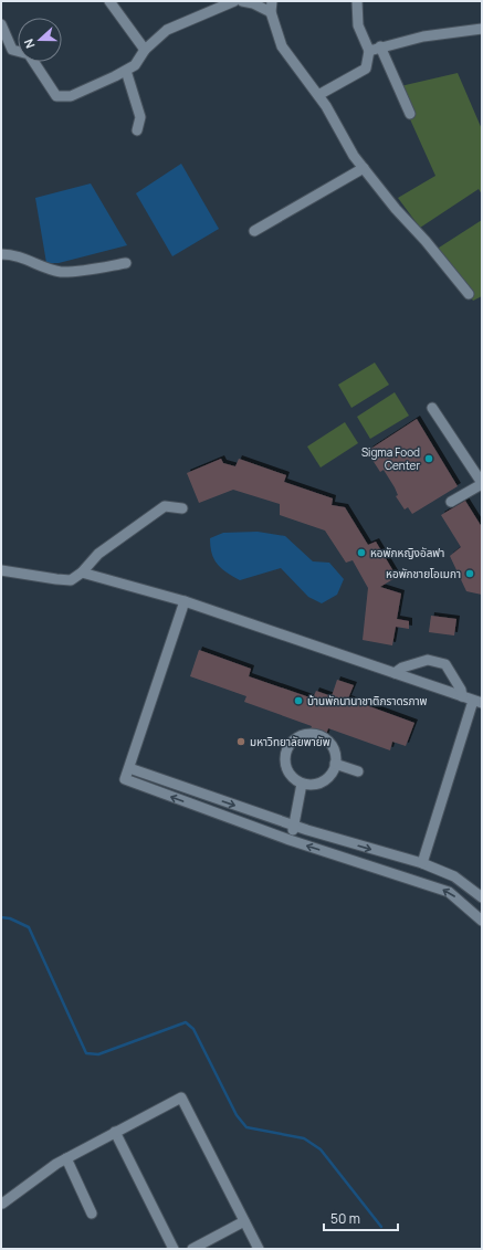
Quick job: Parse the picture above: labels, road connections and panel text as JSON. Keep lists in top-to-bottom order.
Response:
{
  "places": [
    "Sigma Food Center",
    "หอพักหญิงอัลฟา",
    "หอพักชายโอเมกา",
    "บ้านพักนานาชาติภราดรภาพ",
    "มหาวิทยาลัยพายัพ"
  ],
  "scale_bar": "50 m",
  "north": "left"
}
